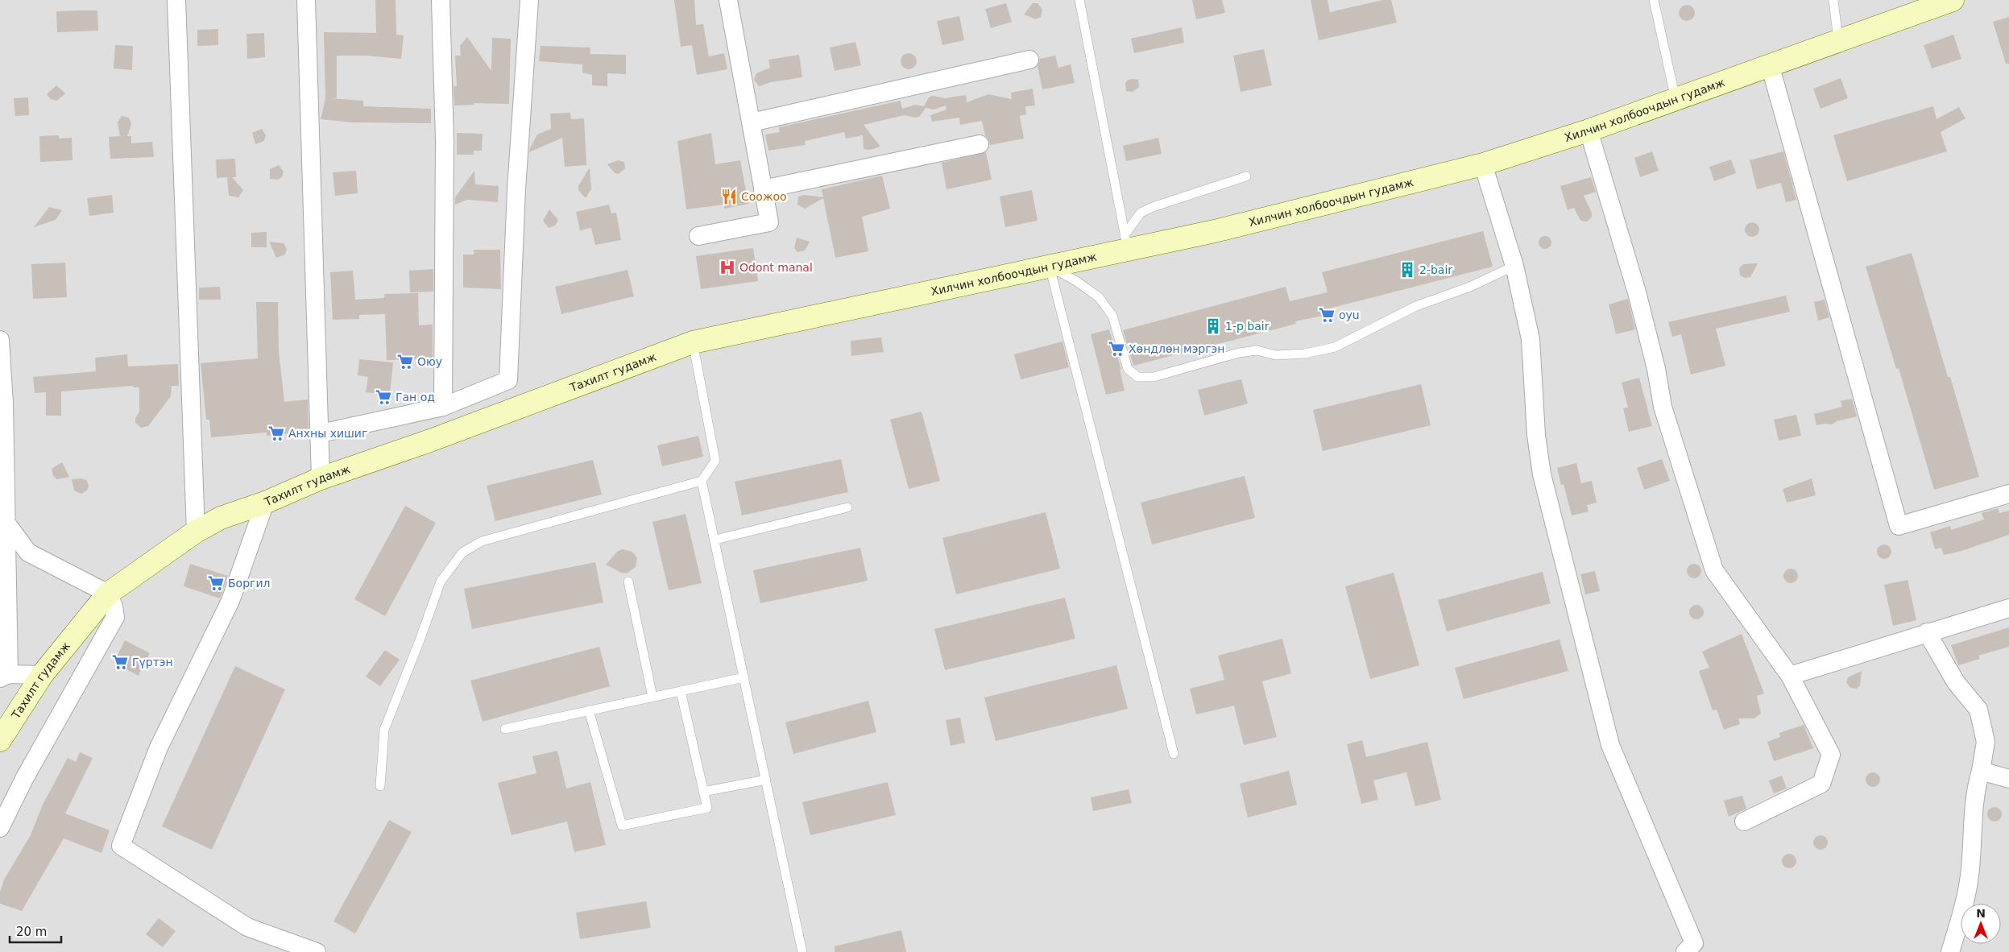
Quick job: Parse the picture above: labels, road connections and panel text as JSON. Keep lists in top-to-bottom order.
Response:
{
  "streets": {
    "main road": ["Хилчин холбоочдын гудамж", "Тахилт гудамж"]
  },
  "crossings": [
    ["Хилчин холбоочдын гудамж", "Тахилт гудамж"]
  ],
  "places": {
    "restaurant": ["Соожоо"],
    "hospital": ["Odont manal"],
    "building": ["2-bair", "1-p bair"],
    "supermarket": [
      "oyu",
      "Хөндлөн мэргэн",
      "Оюу",
      "Ган од",
      "Анхны хишиг",
      "Боргил",
      "Гүртэн"
    ]
  },
  "scale_bar": "20 m",
  "north": "top"
}
